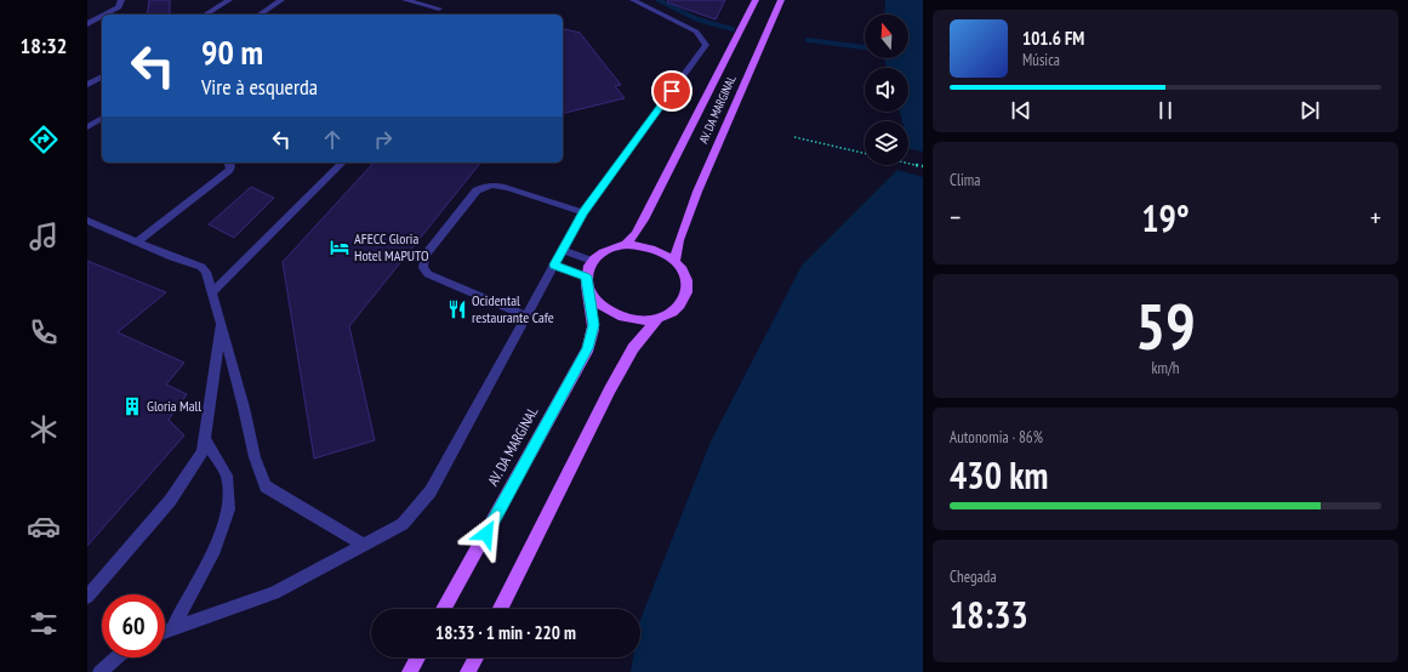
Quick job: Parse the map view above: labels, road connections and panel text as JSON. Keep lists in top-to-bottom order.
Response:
{
  "streets": {
    "main road": ["AV. DA MARGINAL"]
  },
  "places": {
    "hotel": ["AFECC Gloria Hotel MAPUTO"],
    "restaurant": ["Ocidental restaurante Cafe"],
    "building": ["Gloria Mall"]
  },
  "north": "top",
  "page": {
    "tabs": "18:32",
    "turn": ["90 m", "Vire à esquerda"],
    "song": ["101.6 FM", "Música"],
    "tile": [
      "Clima",
      ["59", "km/h"],
      ["Autonomia · 86%", "430 km"],
      ["Chegada", "18:33"]
    ],
    "heat": ["−", "19°", "+"],
    "limit": "60",
    "trip": "18:33 · 1 min · 220 m"
  }
}
